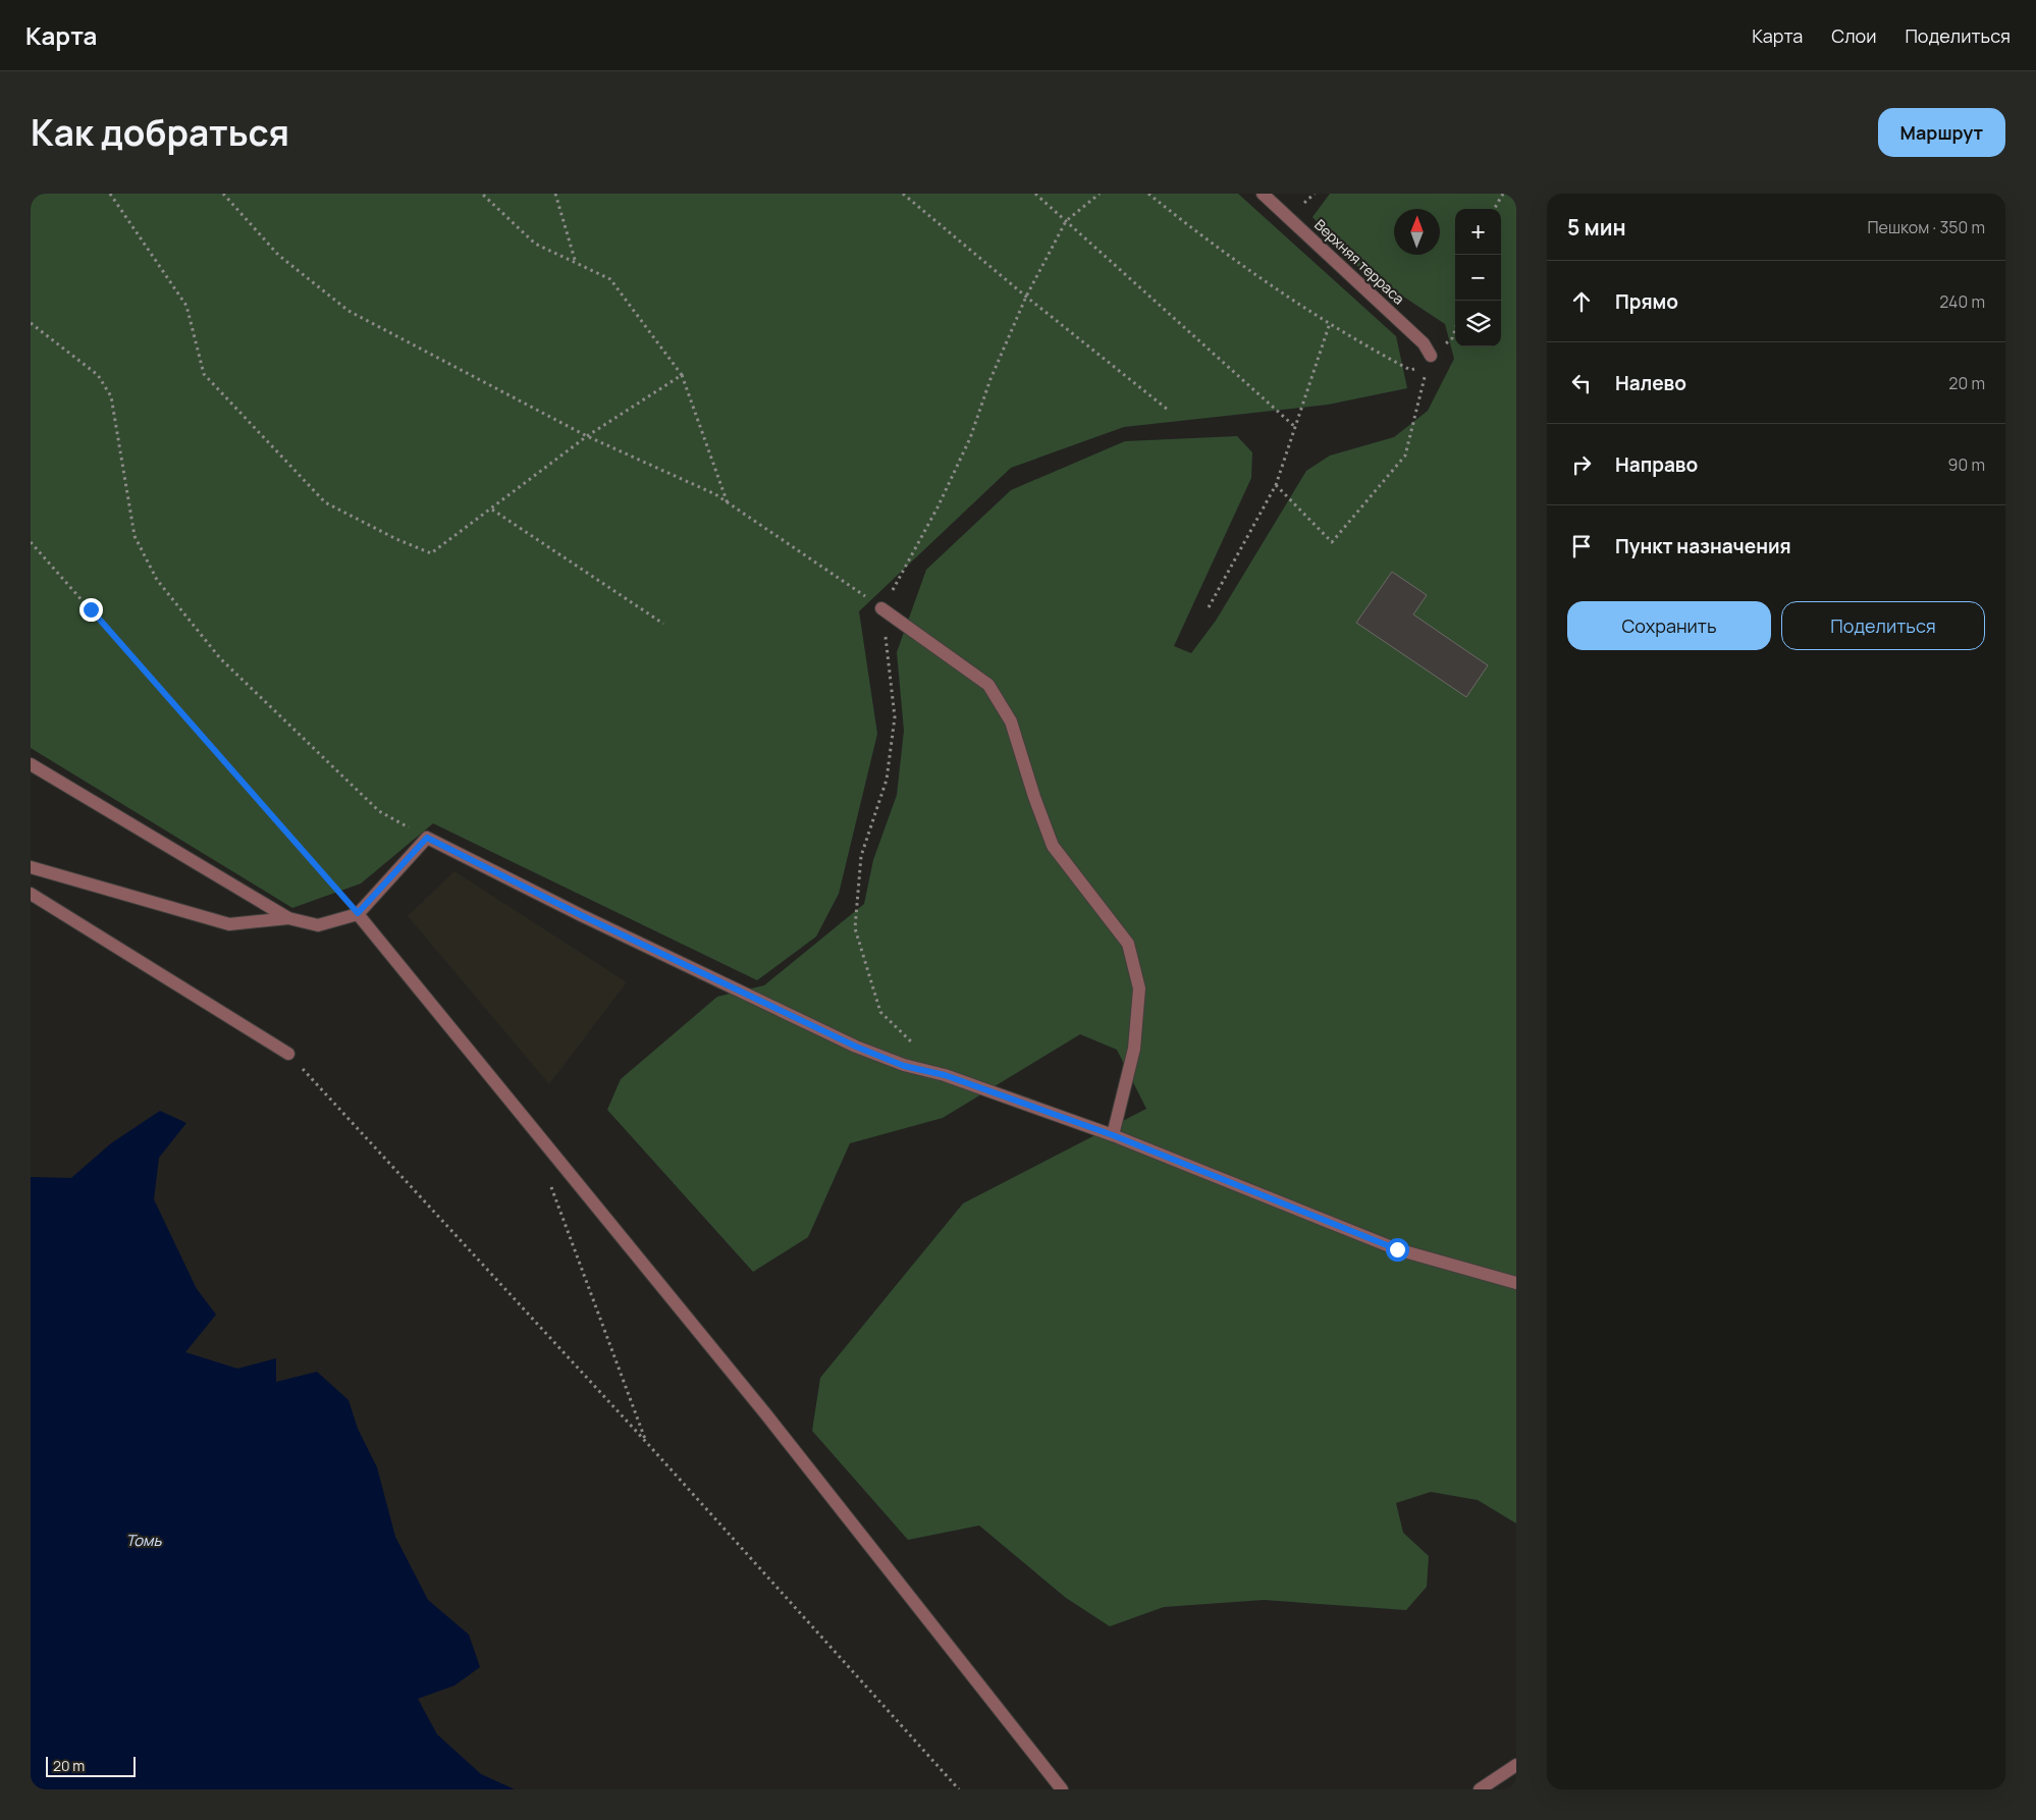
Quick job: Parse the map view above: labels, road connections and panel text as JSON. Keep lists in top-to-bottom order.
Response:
{
  "streets": {
    "street": ["Верхняя терраса"]
  },
  "water": ["Томь"],
  "scale_bar": "20 m",
  "north": "top",
  "page": {
    "header": "Карта",
    "nav": ["Карта", "Слои", "Поделиться"],
    "title": "Как добраться",
    "buttons": [
      "Маршрут",
      ["Сохранить", "Поделиться"]
    ],
    "heading": ["5 мин", "Пешком · 350 m"],
    "map_buttons": ["+", "−"],
    "list": [
      ["Прямо", "240 m"],
      ["Налево", "20 m"],
      ["Направо", "90 m"],
      "Пункт назначения"
    ],
    "scale": "20 m"
  }
}
